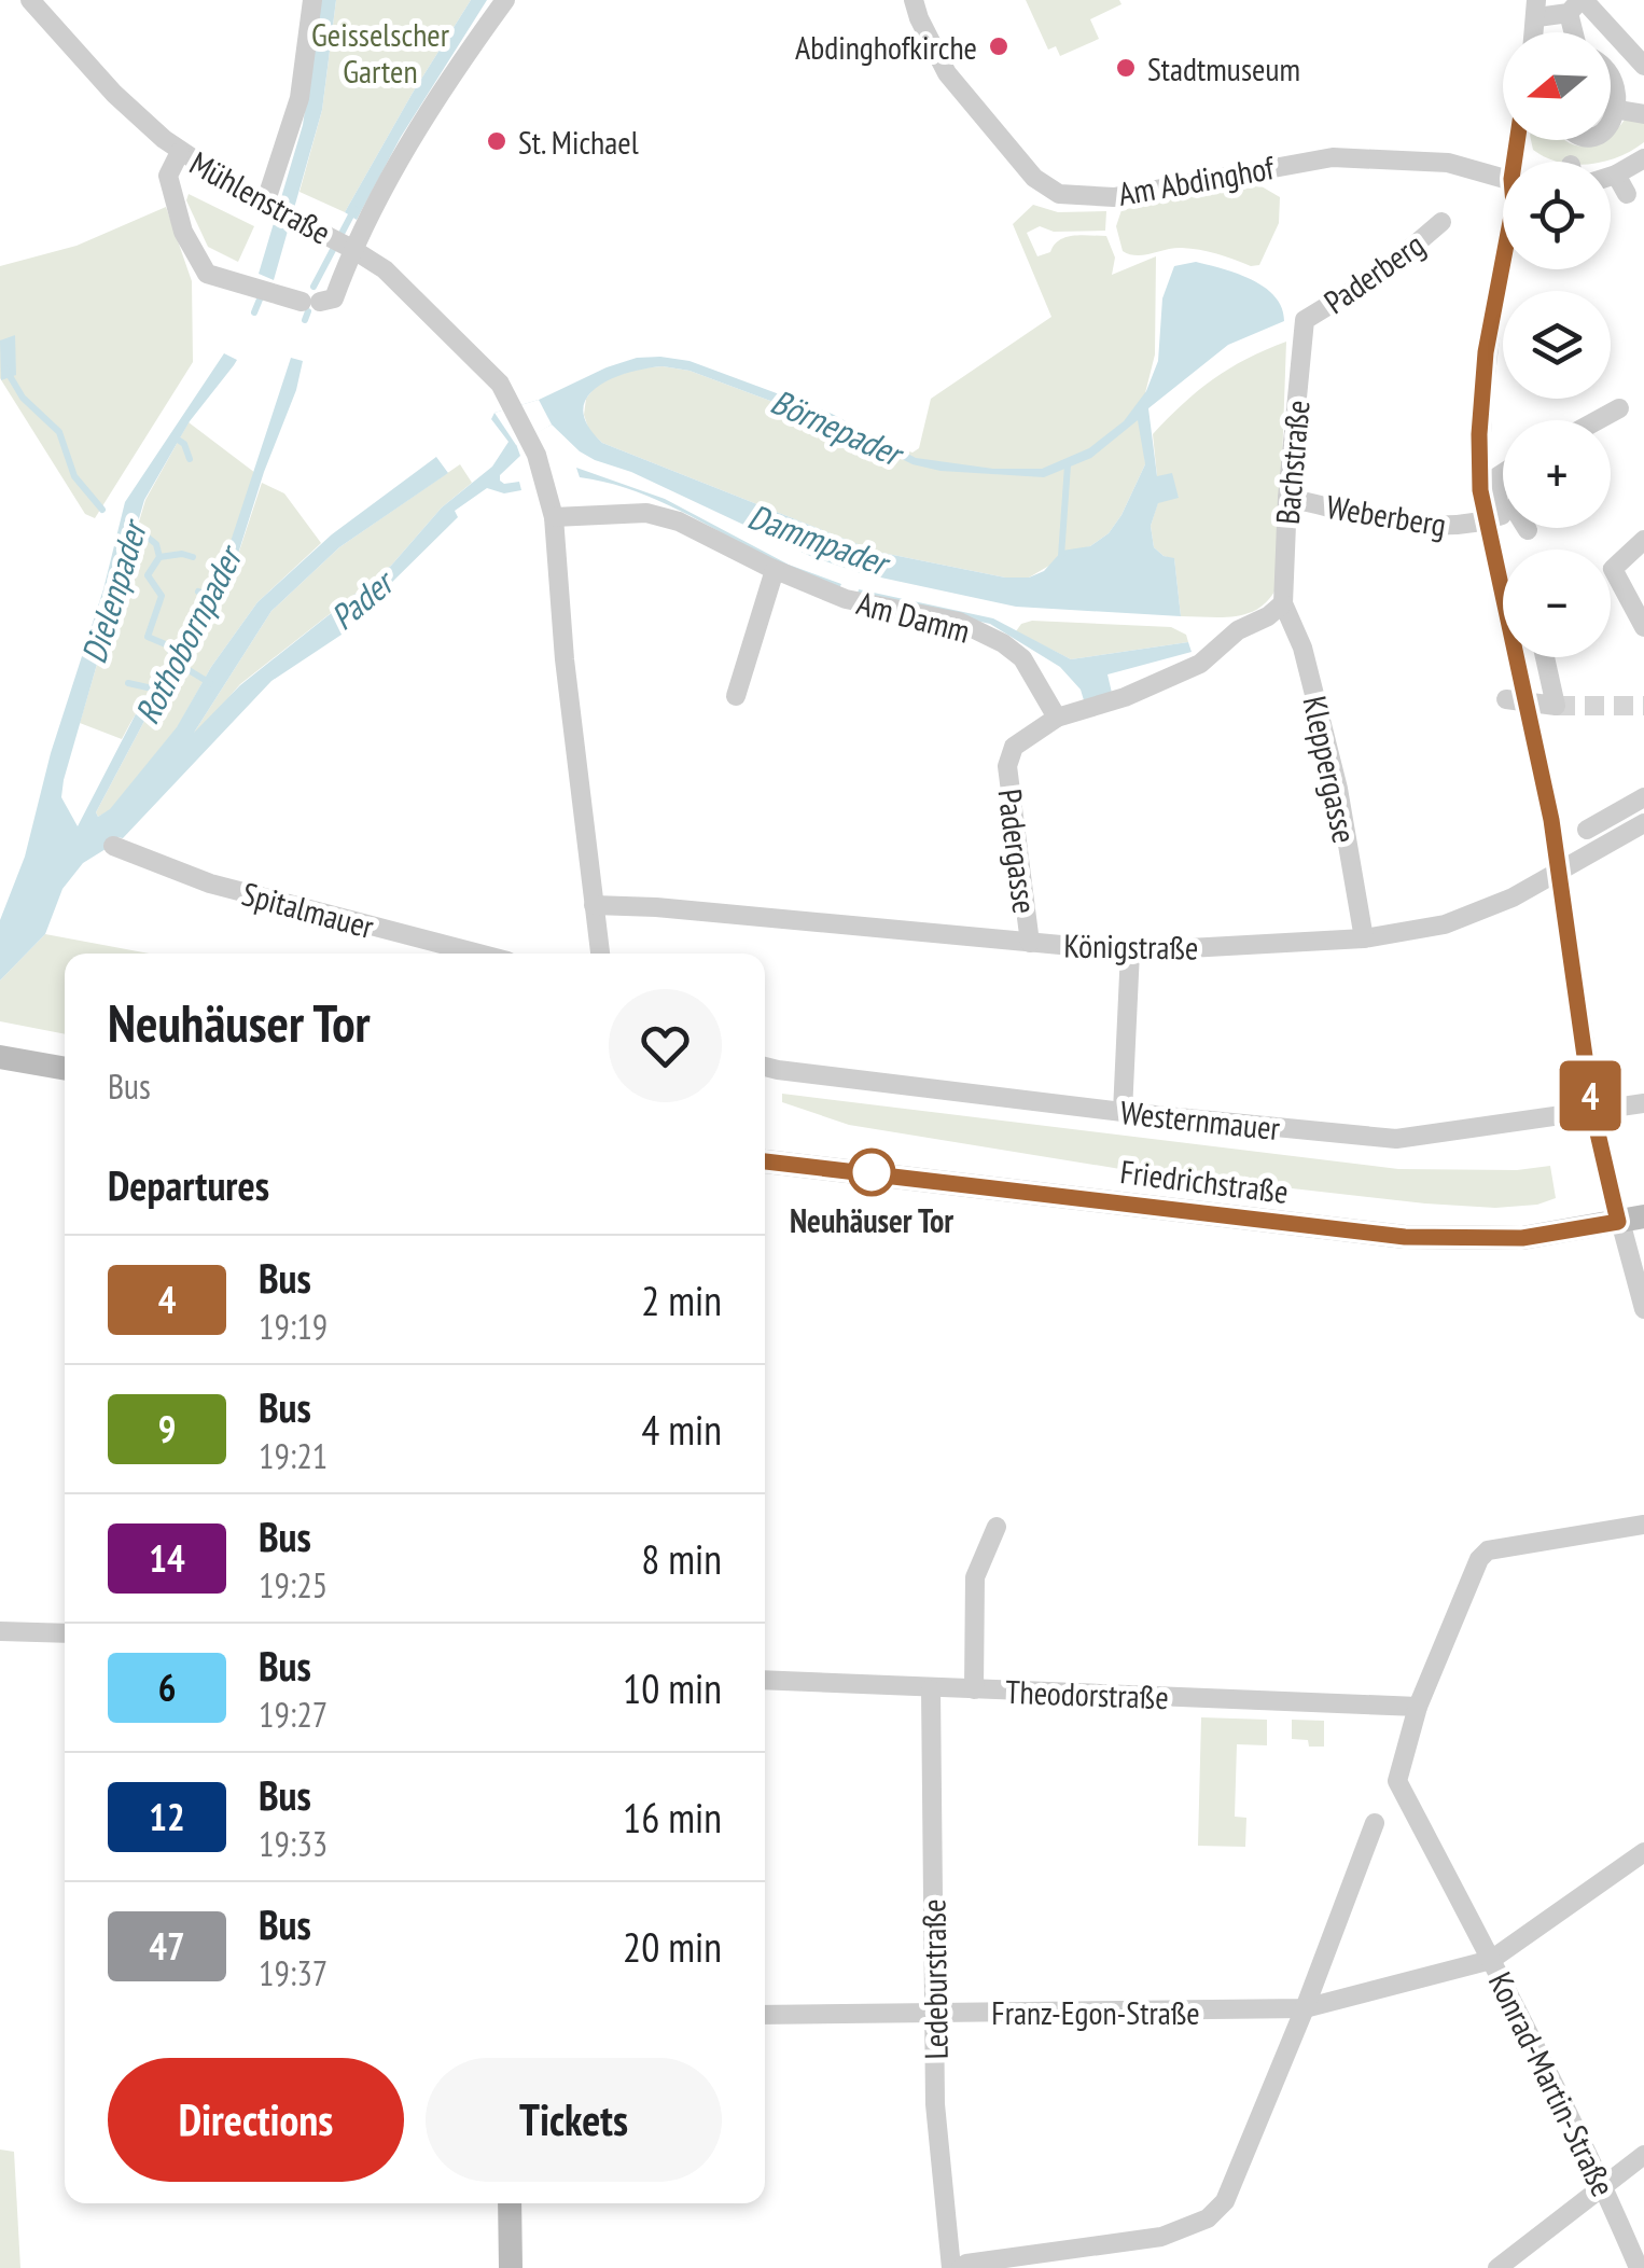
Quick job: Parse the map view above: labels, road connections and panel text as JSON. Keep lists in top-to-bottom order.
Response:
{
  "streets": {
    "main road": ["Friedrichstraße"],
    "street": [
      "Am Abdinghof",
      "Mühlenstraße",
      "Paderberg",
      "Bachstraße",
      "Weberberg",
      "Am Damm",
      "Kleppergasse",
      "Padergasse",
      "Spitalmauer",
      "Königstraße",
      "Westernmauer",
      "Theodorstraße",
      "Ledeburstraße",
      "Franz-Egon-Straße",
      "Konrad-Martin-Straße"
    ]
  },
  "crossings": [
    ["Mühlenstraße", "Am Damm"],
    ["Mühlenstraße", "Königstraße"],
    ["Paderberg", "Bachstraße"],
    ["Bachstraße", "Weberberg"],
    ["Bachstraße", "Kleppergasse"],
    ["Bachstraße", "Padergasse"],
    ["Am Damm", "Padergasse"],
    ["Kleppergasse", "Padergasse"],
    ["Kleppergasse", "Königstraße"],
    ["Padergasse", "Königstraße"],
    ["Theodorstraße", "Ledeburstraße"],
    ["Theodorstraße", "Konrad-Martin-Straße"],
    ["Ledeburstraße", "Franz-Egon-Straße"],
    ["Franz-Egon-Straße", "Konrad-Martin-Straße"]
  ],
  "water": [
    "Börnepader",
    "Dammpader",
    "Dielenpader",
    "Pader",
    "Rothobornpader"
  ],
  "parks": ["Geisselscher Garten"],
  "places": [
    "Abdinghofkirche",
    "Stadtmuseum",
    "St. Michael",
    "Neuhäuser Tor"
  ],
  "lines": ["bus line 4"],
  "north": "left",
  "page": {
    "on_map": "4",
    "map_buttons": ["+", "−"],
    "heading": [
      ["Neuhäuser Tor", "Bus"],
      "Departures"
    ],
    "list": [
      {
        "mark": "4",
        "name": "Bus",
        "note": "19:19",
        "value": "2 min"
      },
      {
        "mark": "9",
        "name": "Bus",
        "note": "19:21",
        "value": "4 min"
      },
      {
        "mark": "14",
        "name": "Bus",
        "note": "19:25",
        "value": "8 min"
      },
      {
        "mark": "6",
        "name": "Bus",
        "note": "19:27",
        "value": "10 min"
      },
      {
        "mark": "12",
        "name": "Bus",
        "note": "19:33",
        "value": "16 min"
      },
      {
        "mark": "47",
        "name": "Bus",
        "note": "19:37",
        "value": "20 min"
      }
    ],
    "buttons": ["Directions", "Tickets"]
  }
}
